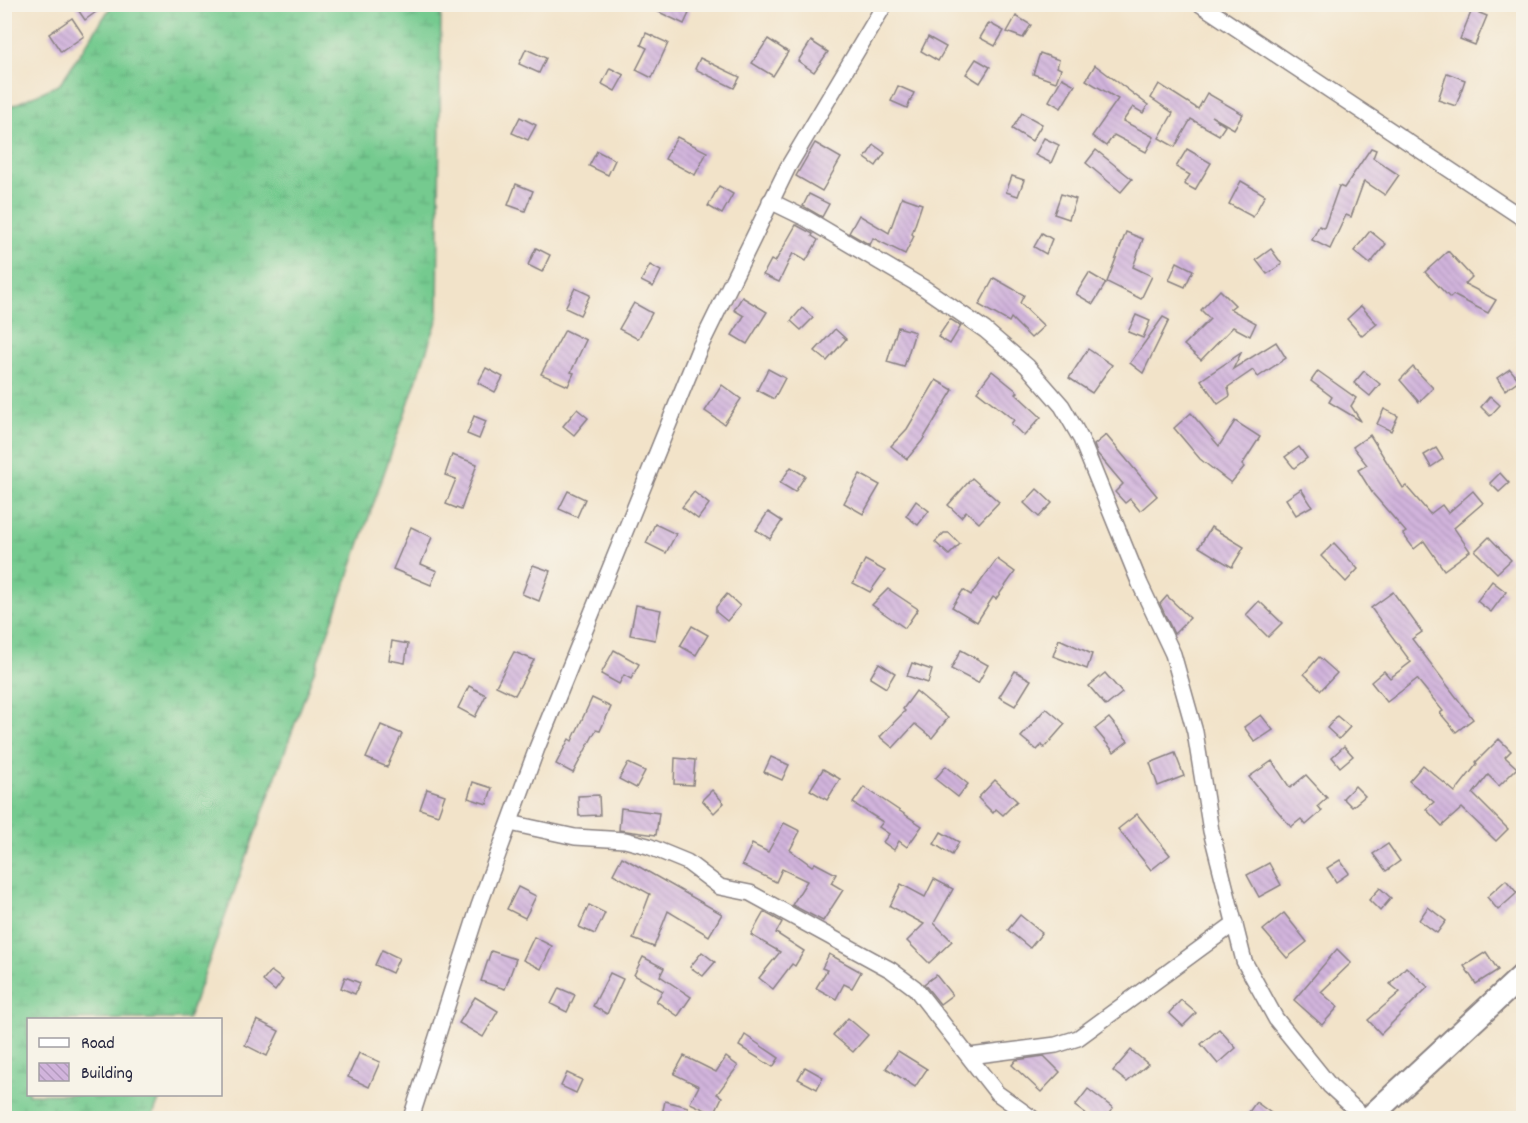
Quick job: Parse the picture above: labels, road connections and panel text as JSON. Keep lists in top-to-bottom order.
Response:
{
  "legend": ["Road", "Building"]
}
